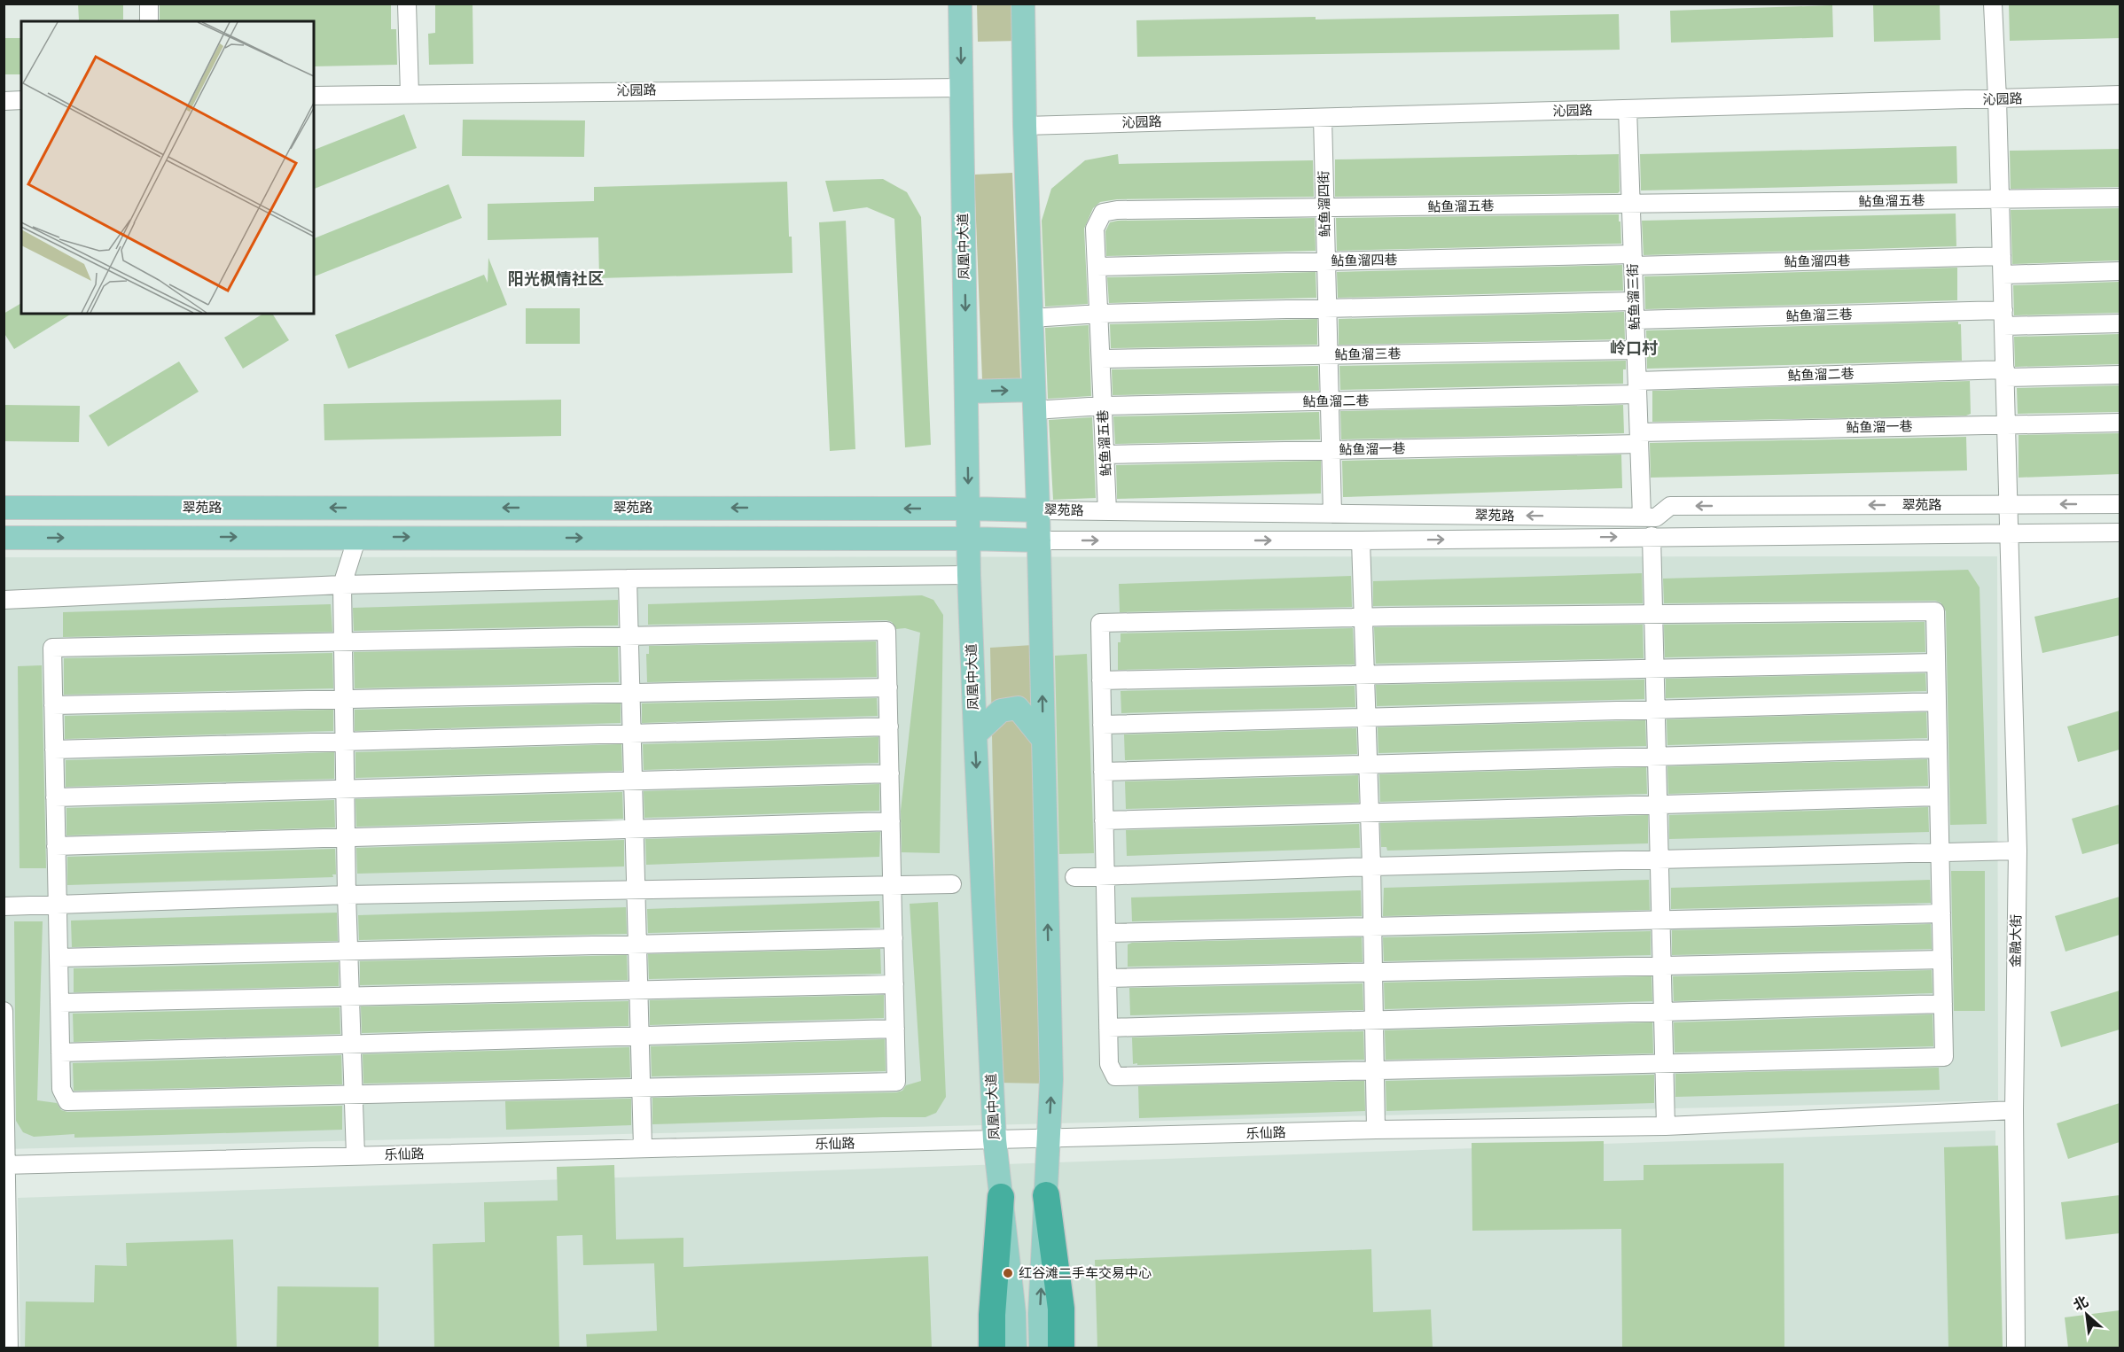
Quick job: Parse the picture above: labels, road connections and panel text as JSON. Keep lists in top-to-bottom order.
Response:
{
  "streets": {
    "main road": ["凤凰中大道", "翠苑路"],
    "street": [
      "沁园路",
      "鲇鱼溜五巷",
      "鲇鱼溜四街",
      "鲇鱼溜四巷",
      "鲇鱼溜三街",
      "鲇鱼溜三巷",
      "鲇鱼溜二巷",
      "鲇鱼溜一巷",
      "金融大街",
      "乐仙路"
    ]
  },
  "crossings": [
    ["沁园路", "鲇鱼溜四街"],
    ["沁园路", "凤凰中大道"],
    ["沁园路", "鲇鱼溜三街"],
    ["沁园路", "金融大街"],
    ["鲇鱼溜五巷", "鲇鱼溜四街"],
    ["鲇鱼溜五巷", "鲇鱼溜四巷"],
    ["鲇鱼溜五巷", "鲇鱼溜三街"],
    ["鲇鱼溜五巷", "鲇鱼溜三巷"],
    ["鲇鱼溜五巷", "鲇鱼溜二巷"],
    ["鲇鱼溜五巷", "鲇鱼溜一巷"],
    ["鲇鱼溜五巷", "翠苑路"],
    ["鲇鱼溜五巷", "金融大街"],
    ["鲇鱼溜四街", "鲇鱼溜四巷"],
    ["鲇鱼溜四街", "鲇鱼溜三巷"],
    ["鲇鱼溜四街", "鲇鱼溜二巷"],
    ["鲇鱼溜四街", "鲇鱼溜一巷"],
    ["鲇鱼溜四街", "翠苑路"],
    ["凤凰中大道", "翠苑路"],
    ["凤凰中大道", "乐仙路"],
    ["鲇鱼溜四巷", "鲇鱼溜三街"],
    ["鲇鱼溜四巷", "金融大街"],
    ["鲇鱼溜三街", "鲇鱼溜三巷"],
    ["鲇鱼溜三街", "鲇鱼溜二巷"],
    ["鲇鱼溜三街", "鲇鱼溜一巷"],
    ["鲇鱼溜三街", "翠苑路"],
    ["鲇鱼溜三巷", "金融大街"],
    ["鲇鱼溜二巷", "金融大街"],
    ["鲇鱼溜一巷", "金融大街"],
    ["翠苑路", "金融大街"],
    ["金融大街", "乐仙路"]
  ],
  "districts": ["阳光枫情社区", "岭口村"],
  "places": ["红谷滩二手车交易中心"],
  "north": "top left"
}
